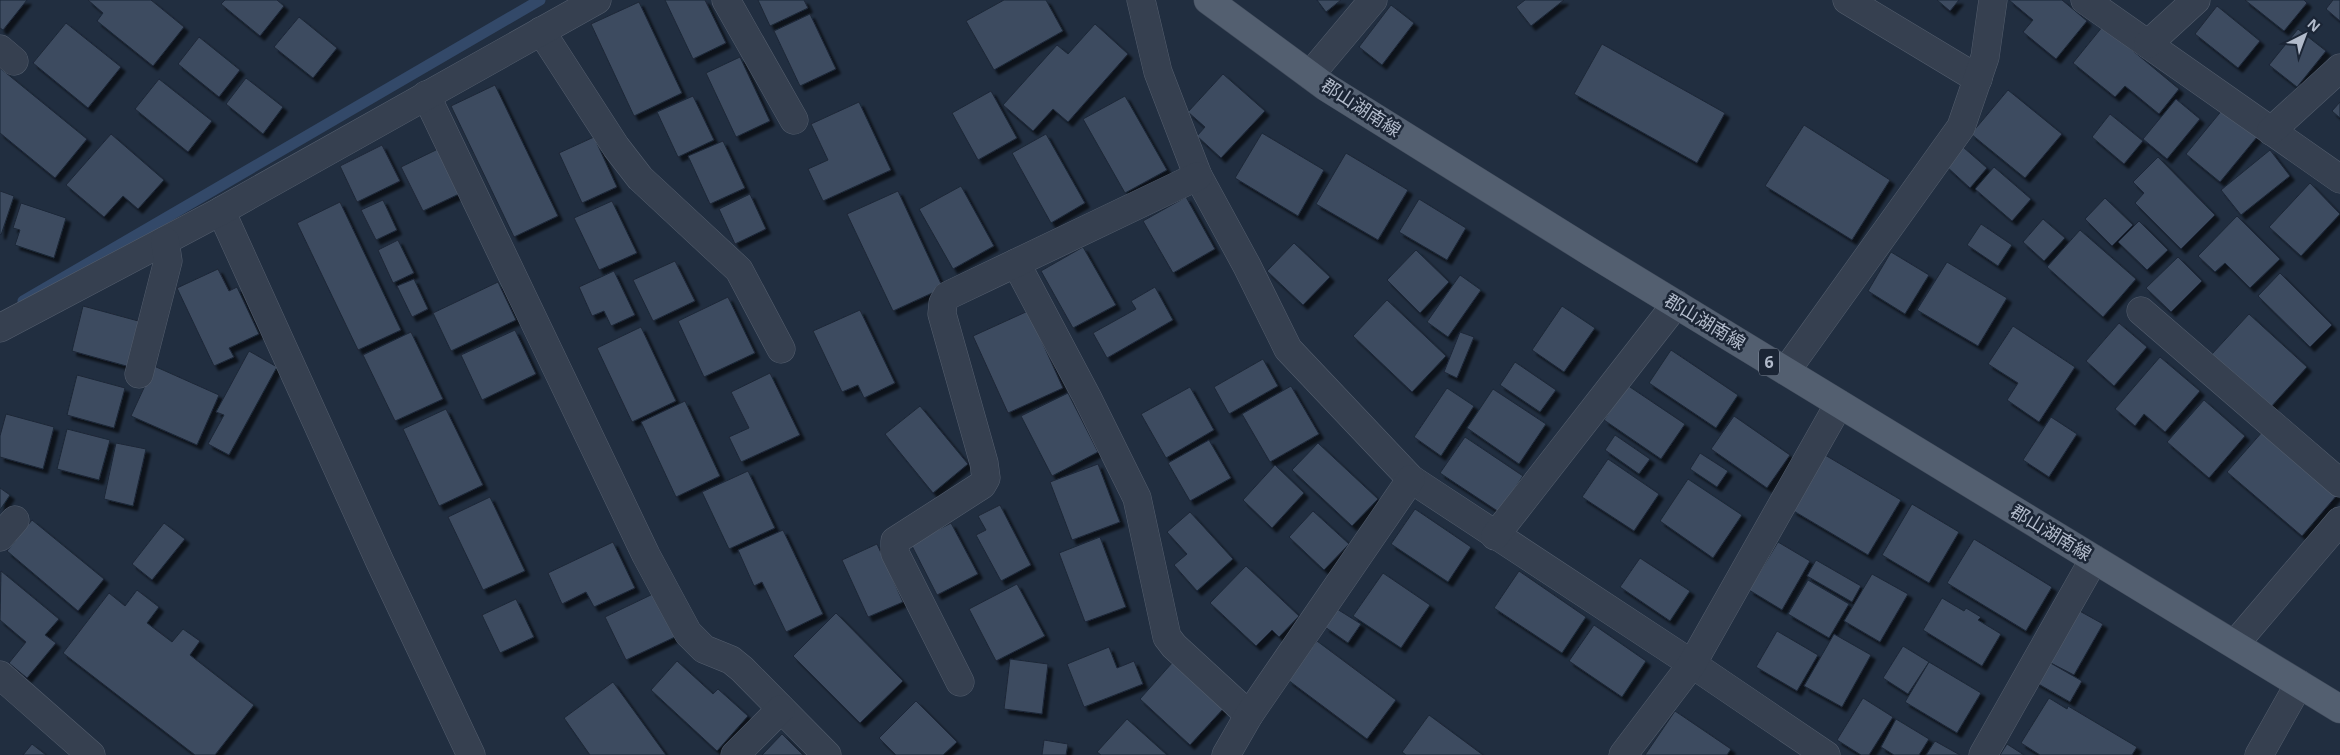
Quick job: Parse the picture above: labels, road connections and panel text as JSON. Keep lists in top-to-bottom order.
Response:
{
  "streets": {
    "main road": ["郡山湖南線", "6"]
  },
  "north": "top right"
}
